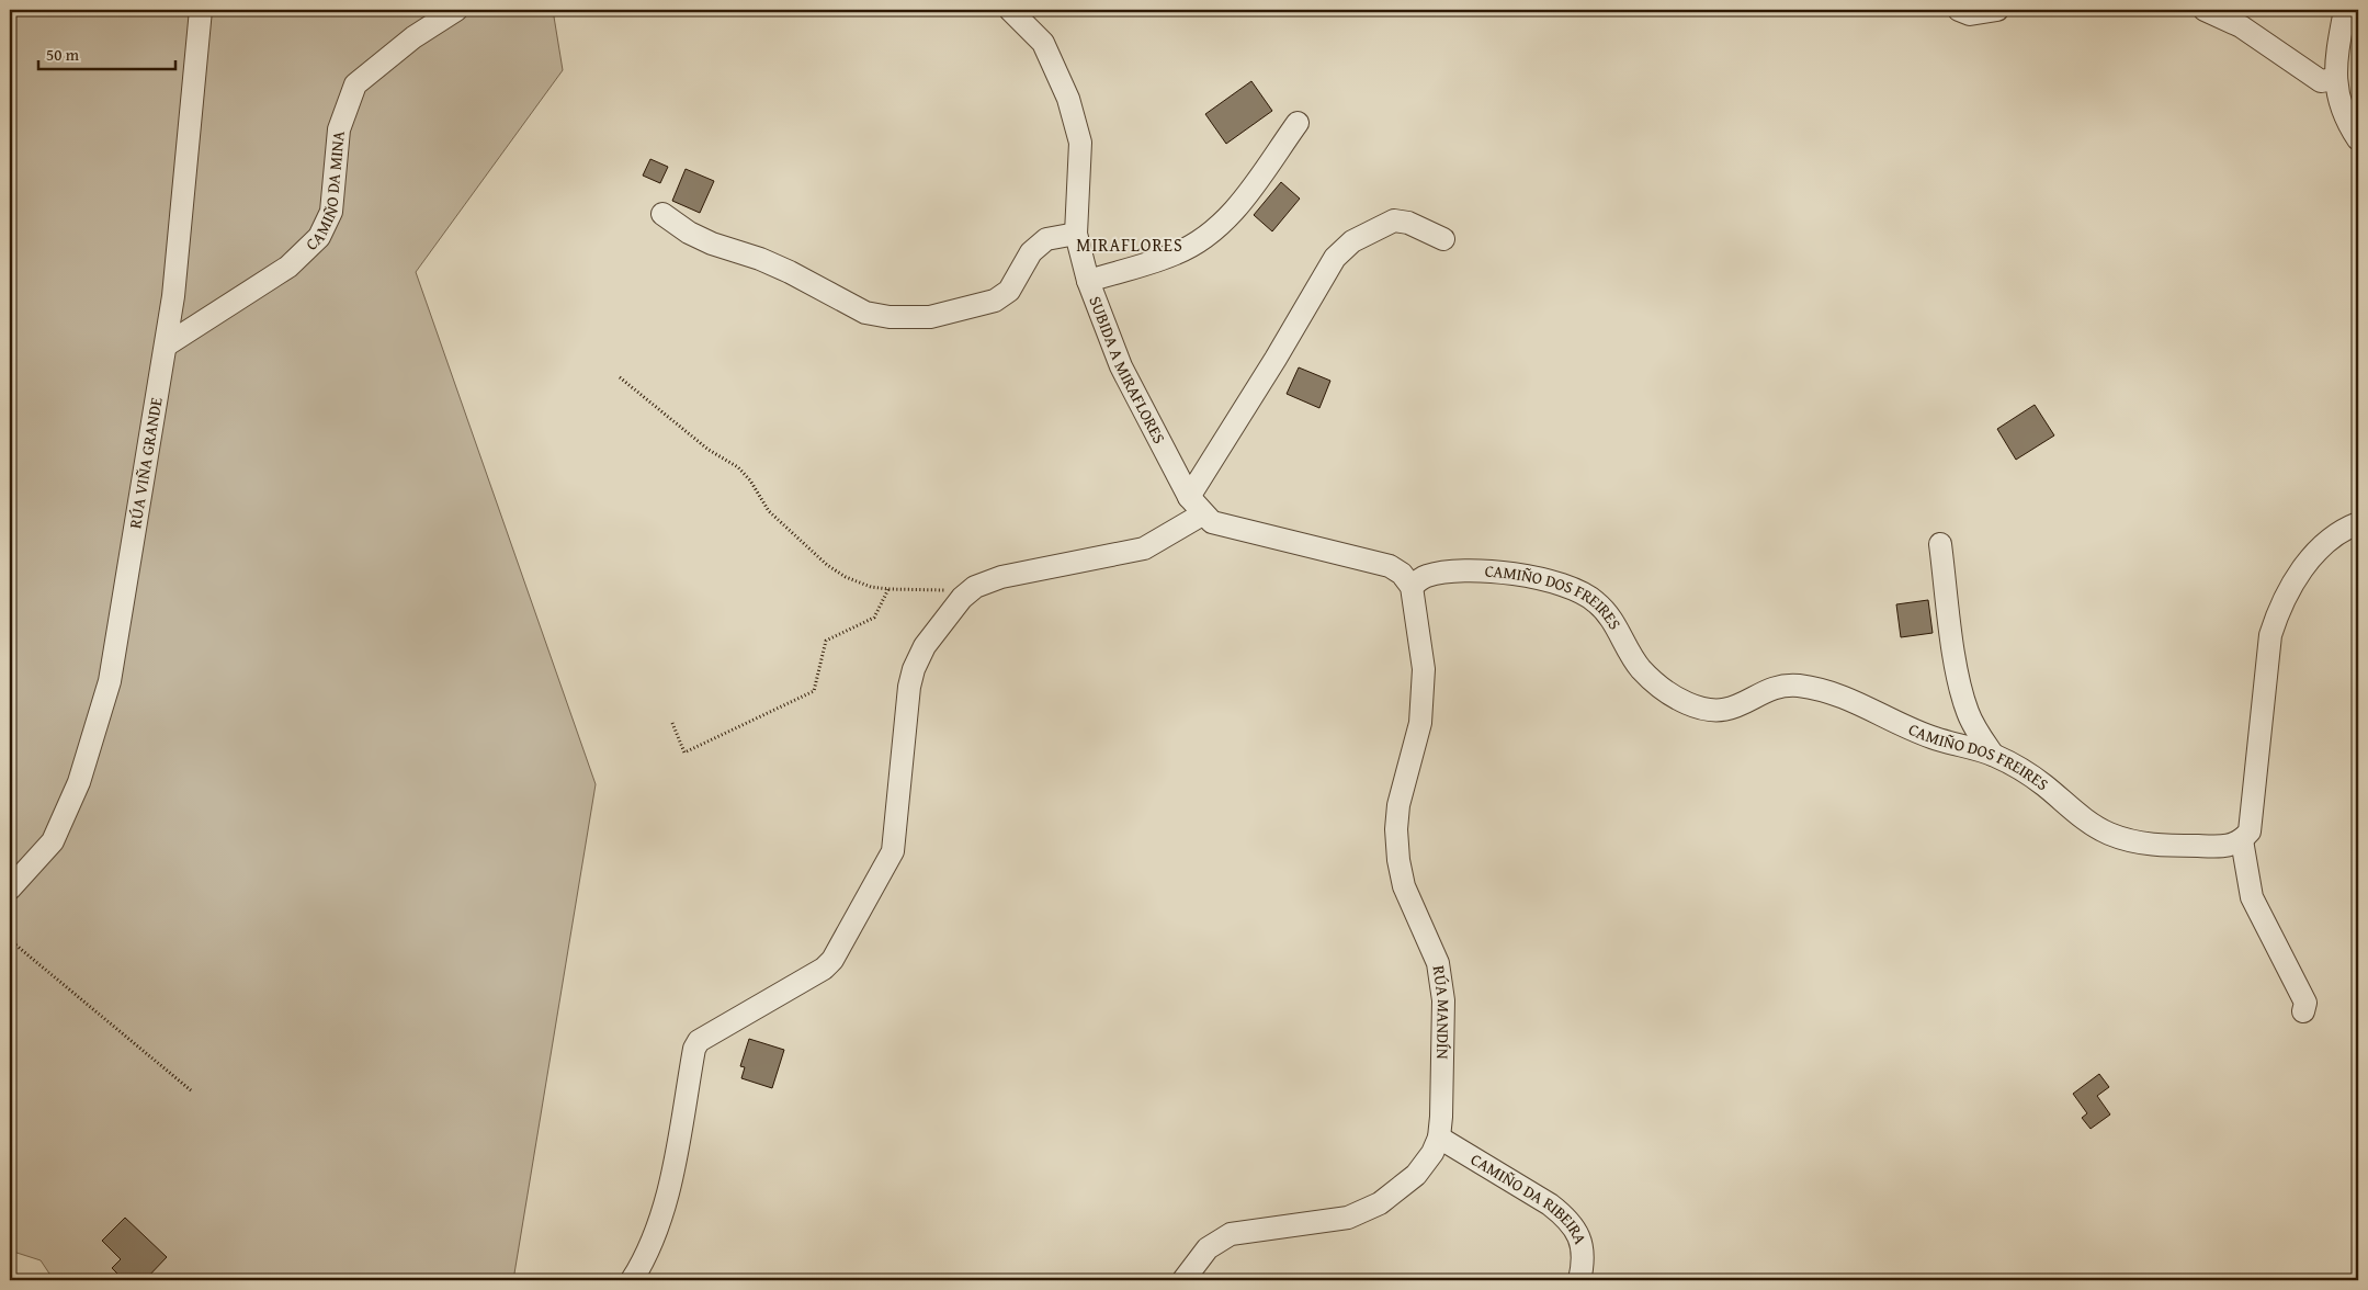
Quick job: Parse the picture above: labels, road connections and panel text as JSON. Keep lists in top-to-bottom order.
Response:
{
  "streets": {
    "street": [
      "CAMIÑO DA MINA",
      "SUBIDA A MIRAFLORES",
      "RÚA VIÑA GRANDE",
      "CAMIÑO DOS FREIRES",
      "RÚA MANDÍN",
      "CAMIÑO DA RIBEIRA"
    ]
  },
  "crossings": [
    ["CAMIÑO DA MINA", "RÚA VIÑA GRANDE"],
    ["SUBIDA A MIRAFLORES", "CAMIÑO DOS FREIRES"],
    ["SUBIDA A MIRAFLORES", "RÚA MANDÍN"],
    ["CAMIÑO DOS FREIRES", "RÚA MANDÍN"],
    ["RÚA MANDÍN", "CAMIÑO DA RIBEIRA"]
  ],
  "districts": ["MIRAFLORES"],
  "scale_bar": "50 m"
}
